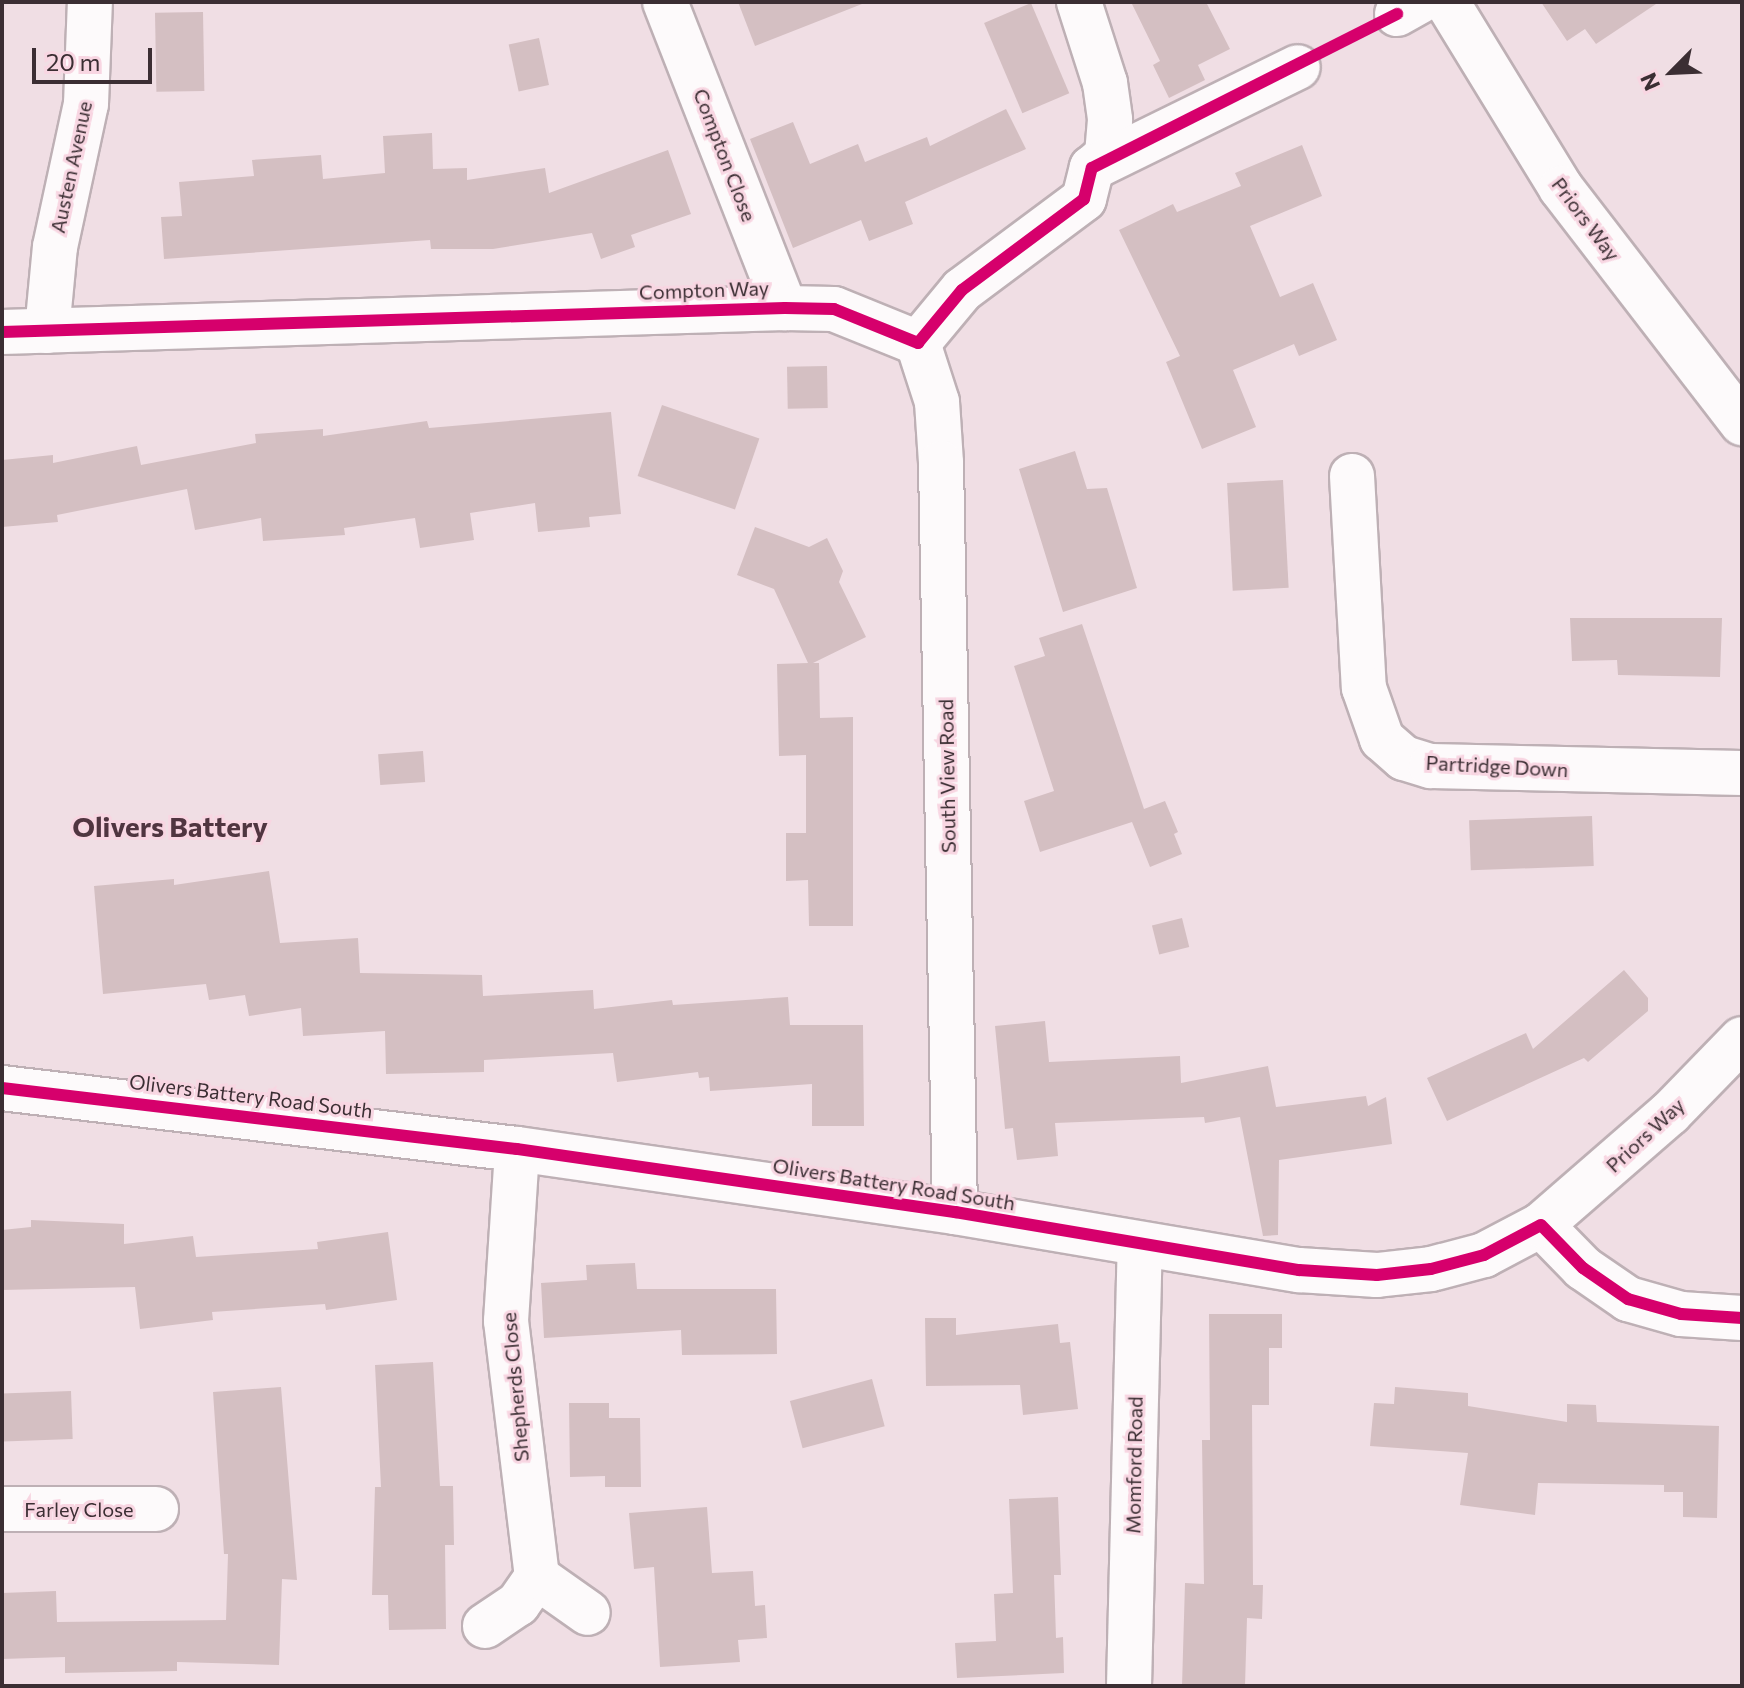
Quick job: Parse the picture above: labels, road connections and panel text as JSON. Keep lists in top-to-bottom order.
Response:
{
  "streets": {
    "street": [
      "Compton Close",
      "Austen Avenue",
      "Priors Way",
      "Compton Way",
      "Partridge Down",
      "South View Road",
      "Olivers Battery Road South",
      "Shepherds Close",
      "Momford Road",
      "Farley Close"
    ]
  },
  "crossings": [
    ["Compton Close", "Compton Way"],
    ["Austen Avenue", "Compton Way"],
    ["Priors Way", "Olivers Battery Road South"],
    ["Compton Way", "South View Road"],
    ["South View Road", "Olivers Battery Road South"],
    ["Olivers Battery Road South", "Shepherds Close"],
    ["Olivers Battery Road South", "Momford Road"]
  ],
  "districts": ["Olivers Battery"],
  "scale_bar": "20 m",
  "north": "bottom left"
}
